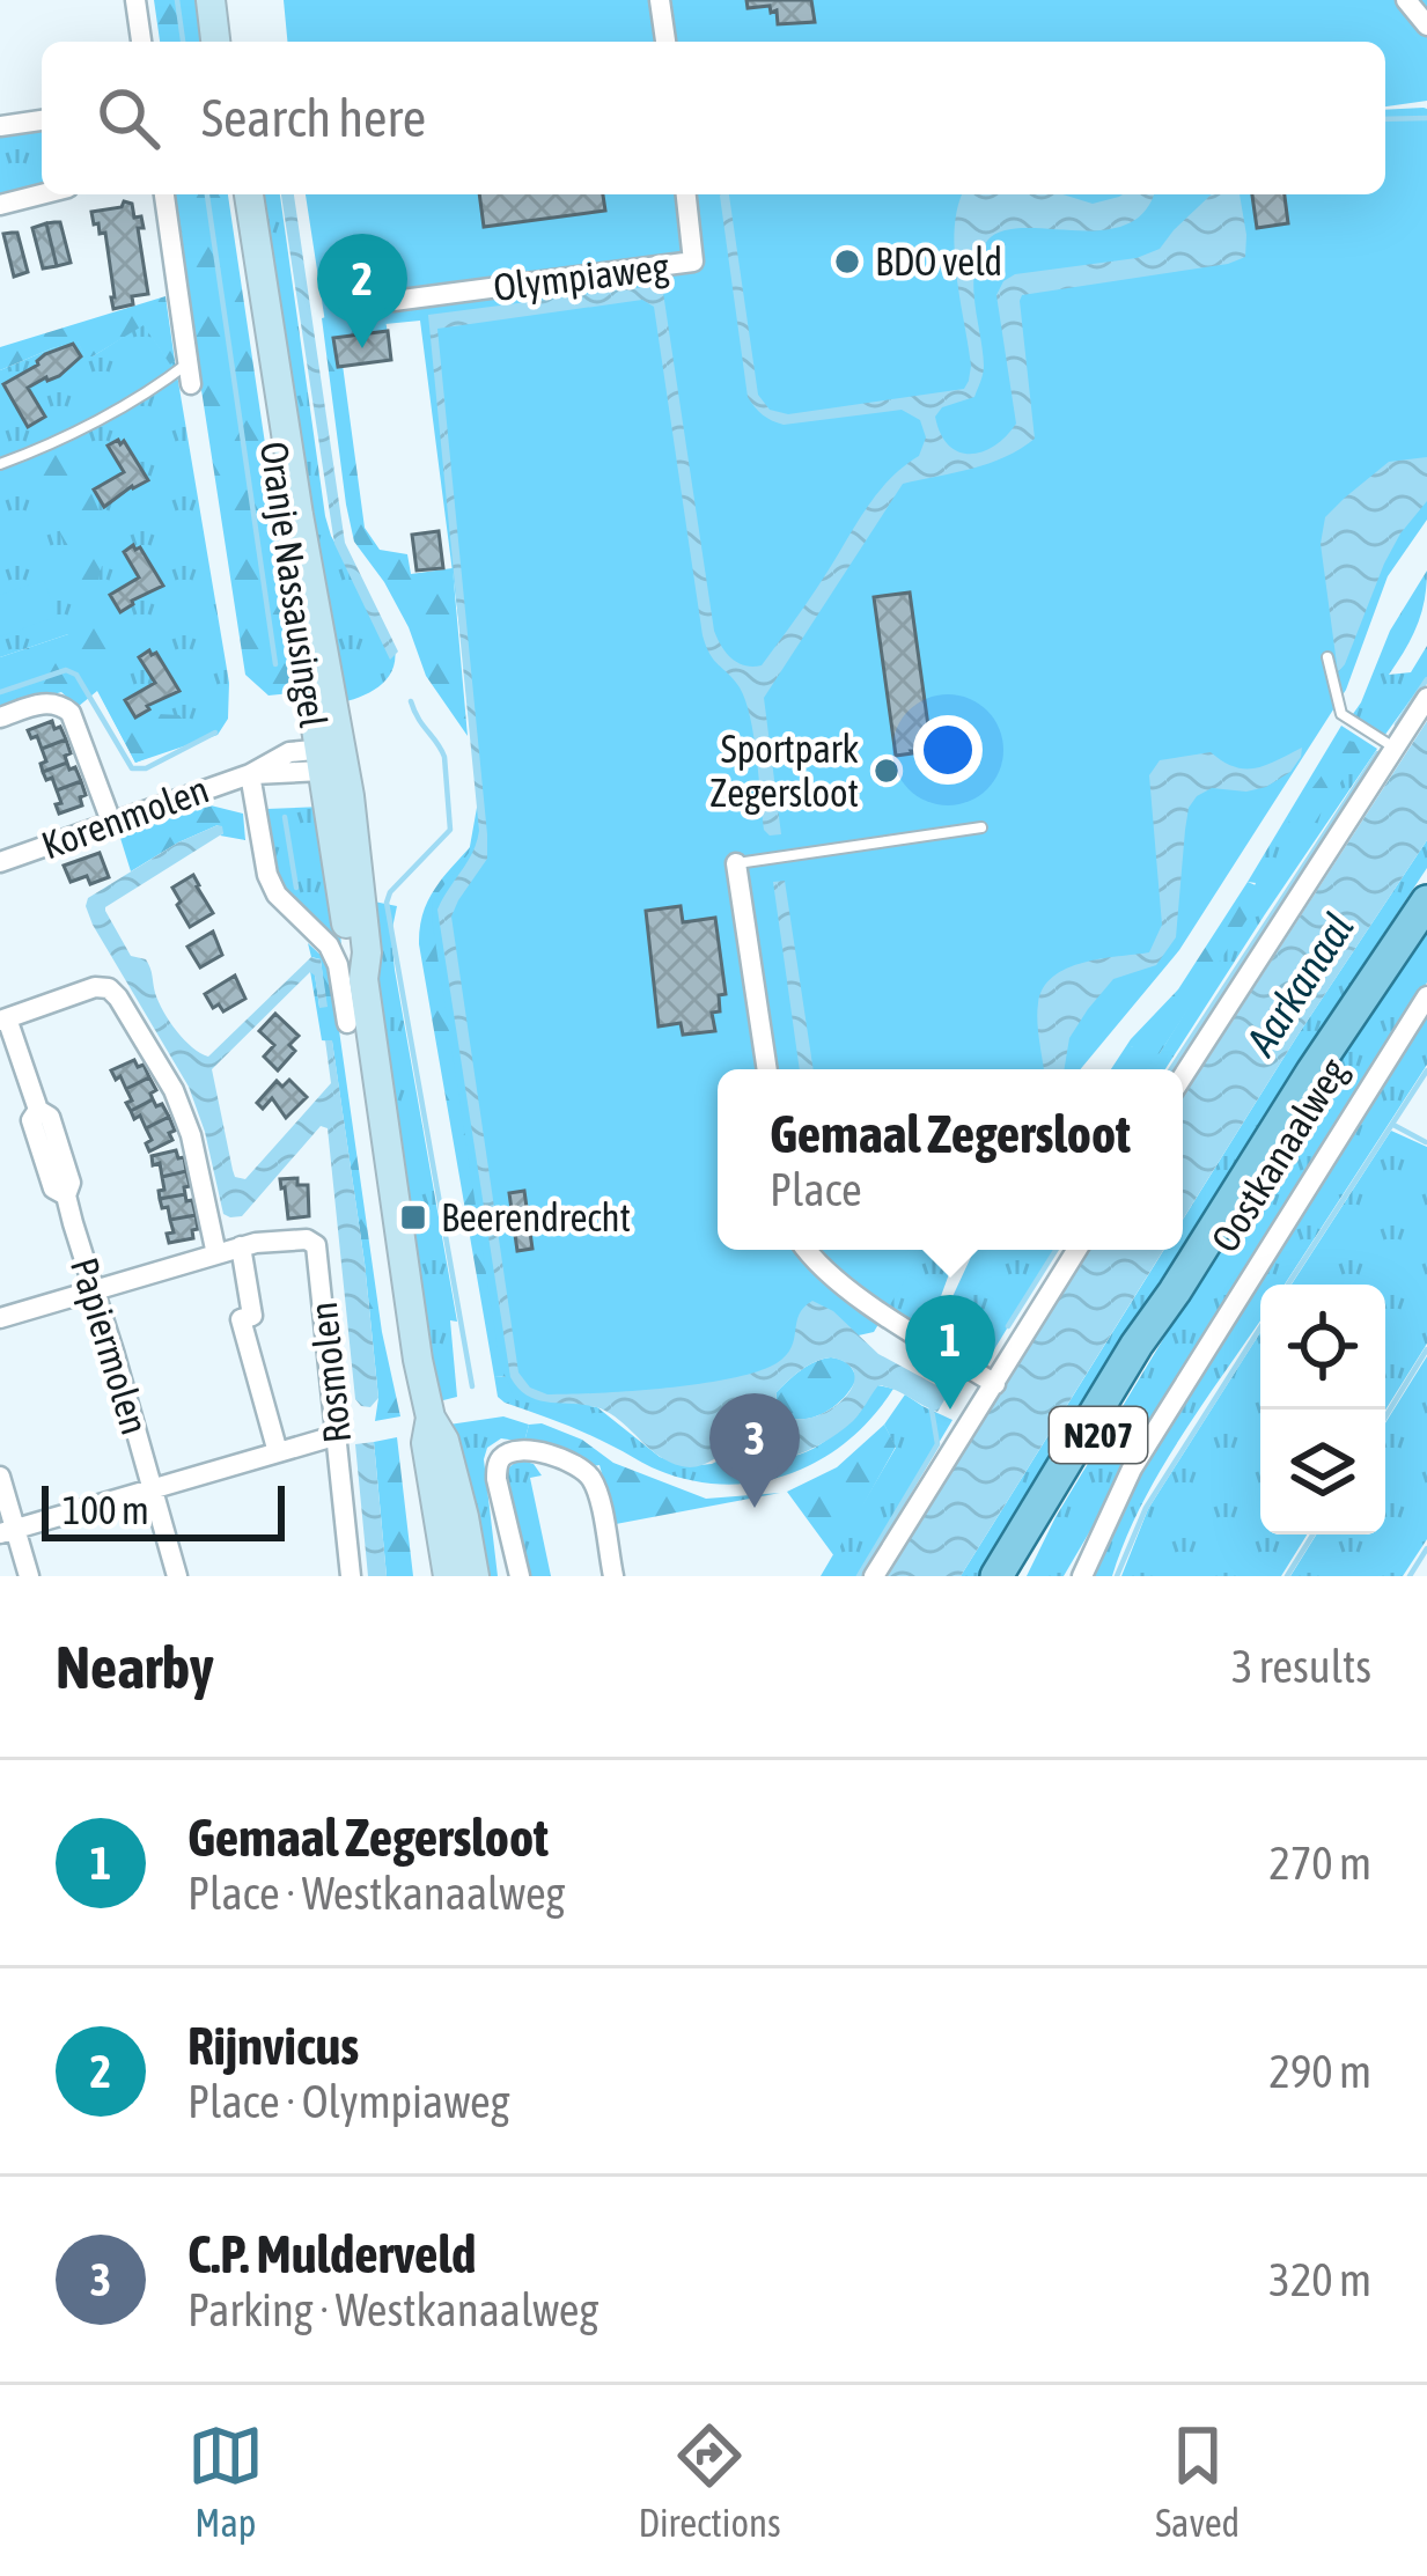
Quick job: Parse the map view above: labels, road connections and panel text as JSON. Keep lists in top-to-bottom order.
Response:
{
  "streets": {
    "main road": ["Oranje Nassausingel", "Oostkanaalweg", "N207"],
    "street": [
      "Olympiaweg",
      "Korenmolen",
      "Papiermolen",
      "Rosmolen"
    ]
  },
  "crossings": [
    ["Oranje Nassausingel", "Korenmolen"]
  ],
  "water": ["Aarkanaal"],
  "places": {
    "other": ["BDO veld", "Sportpark Zegersloot"],
    "transit": ["Beerendrecht"]
  },
  "scale_bar": "100 m",
  "page": {
    "search": "Search here",
    "pins": ["2", "1", "3"],
    "popup": ["Gemaal Zegersloot", "Place"],
    "scale": "100 m",
    "heading": ["Nearby", "3 results"],
    "list": [
      {
        "mark": "1",
        "name": "Gemaal Zegersloot",
        "note": "Place · Westkanaalweg",
        "value": "270 m"
      },
      {
        "mark": "2",
        "name": "Rijnvicus",
        "note": "Place · Olympiaweg",
        "value": "290 m"
      },
      {
        "mark": "3",
        "name": "C.P. Mulderveld",
        "note": "Parking · Westkanaalweg",
        "value": "320 m"
      }
    ],
    "nav": ["Map", "Directions", "Saved"]
  }
}
